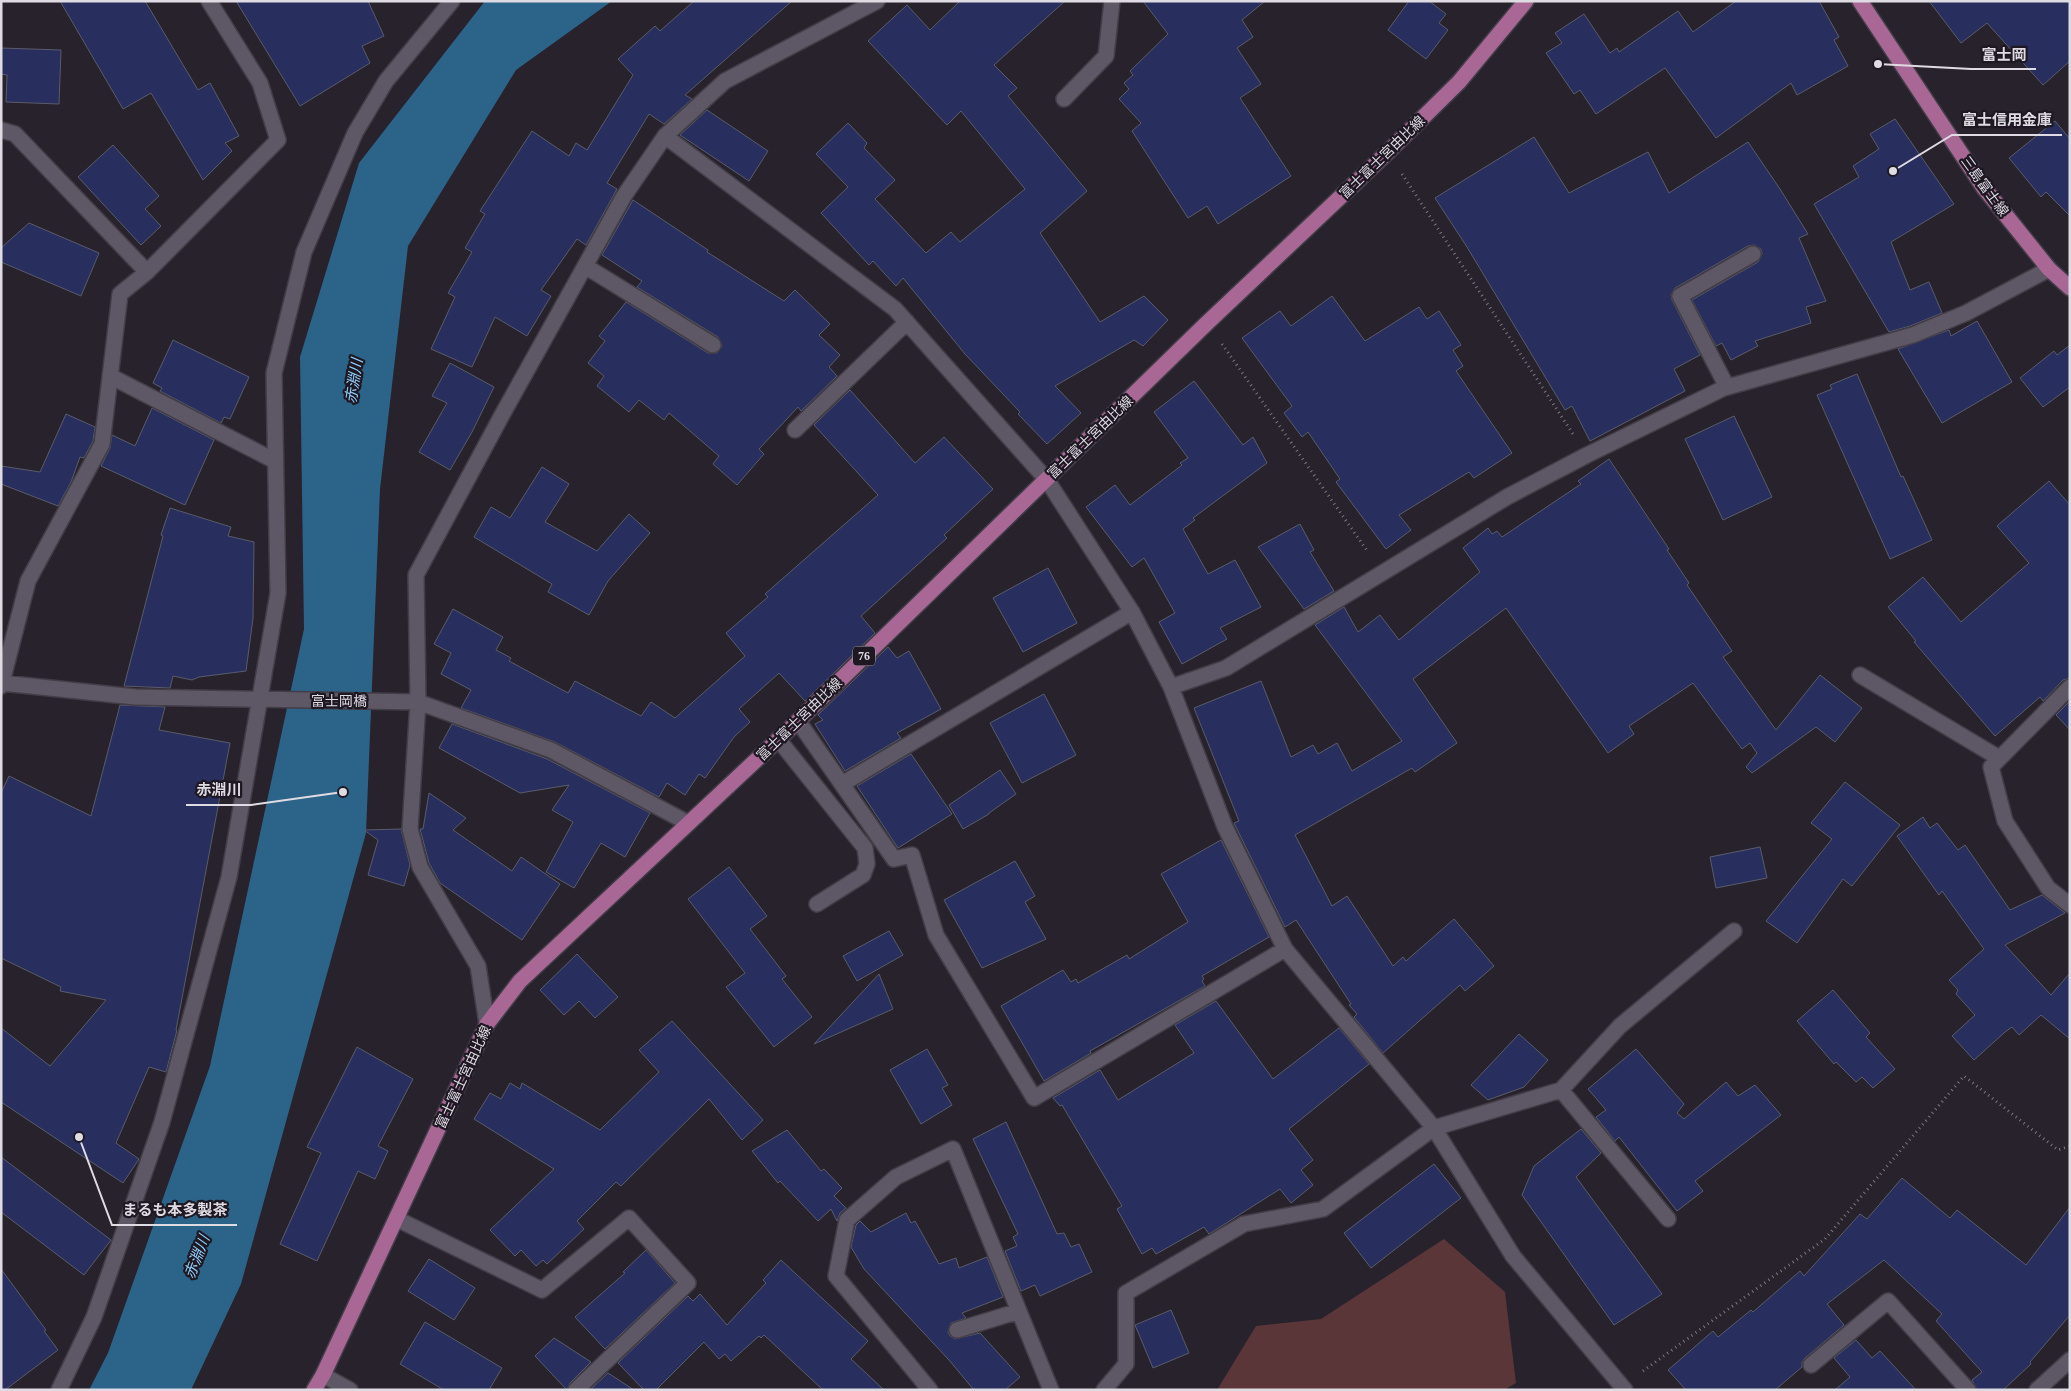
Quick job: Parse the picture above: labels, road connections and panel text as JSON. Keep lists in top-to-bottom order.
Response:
{
  "streets": {
    "main road": ["富士富士宮由比線", "三島富士線", "76"],
    "street": ["富士岡橋"]
  },
  "crossings": [
    ["富士富士宮由比線", "富士岡橋"]
  ],
  "water": ["赤淵川"],
  "places": [
    "富士岡",
    "富士信用金庫",
    "赤淵川",
    "まるも本多製茶"
  ]
}
